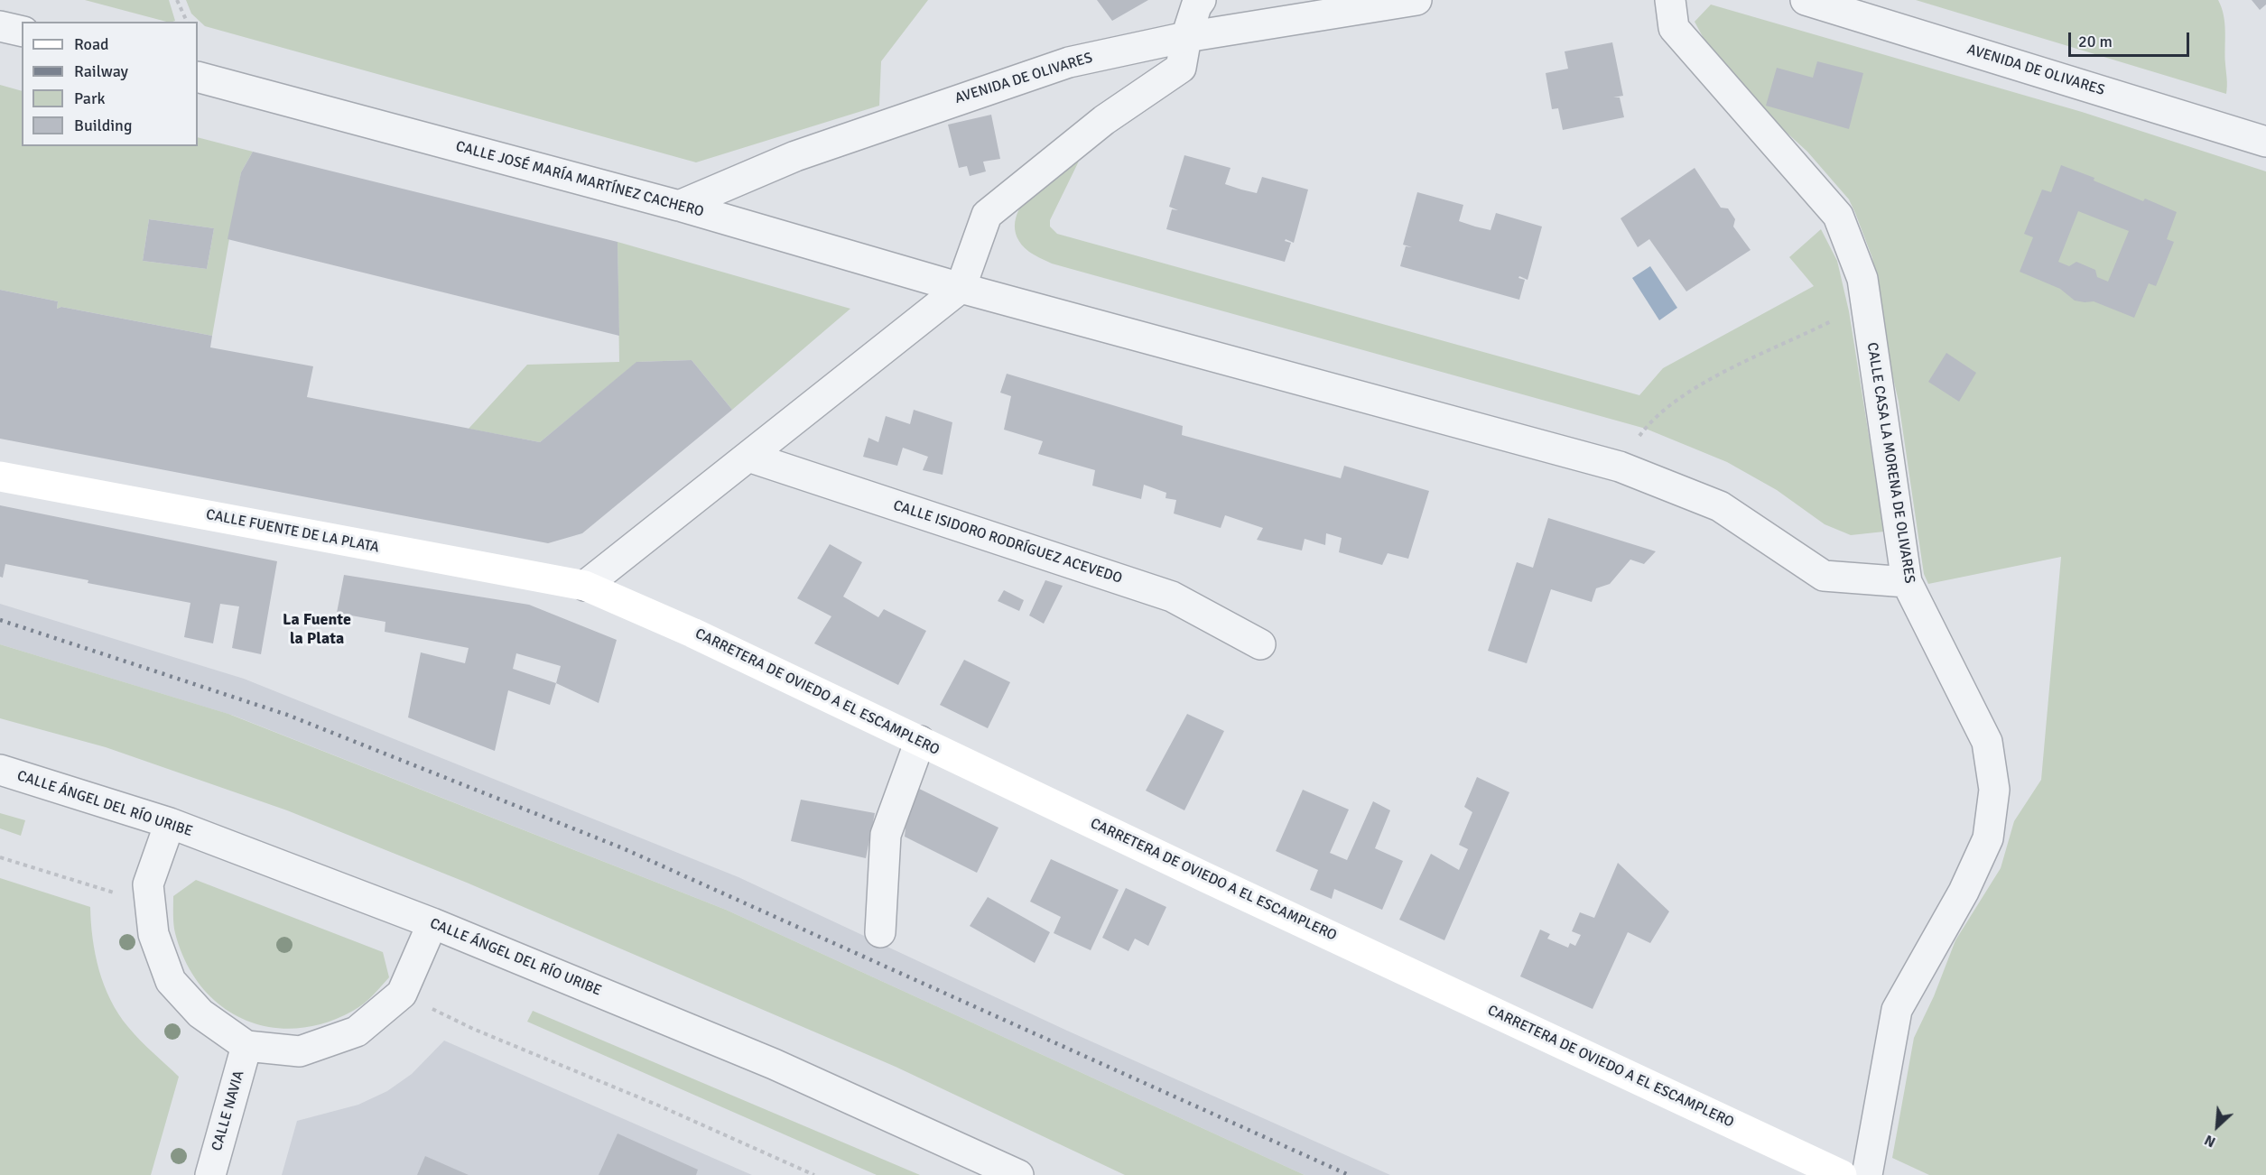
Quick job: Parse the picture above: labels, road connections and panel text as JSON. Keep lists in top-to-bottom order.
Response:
{
  "streets": {
    "main road": ["CALLE FUENTE DE LA PLATA", "CARRETERA DE OVIEDO A EL ESCAMPLERO"],
    "street": [
      "AVENIDA DE OLIVARES",
      "CALLE JOSÉ MARÍA MARTÍNEZ CACHERO",
      "CALLE CASA LA MORENA DE OLIVARES",
      "CALLE ISIDORO RODRÍGUEZ ACEVEDO",
      "CALLE ÁNGEL DEL RÍO URIBE",
      "CALLE NAVIA"
    ]
  },
  "crossings": [
    ["AVENIDA DE OLIVARES", "CALLE JOSÉ MARÍA MARTÍNEZ CACHERO"],
    ["CALLE JOSÉ MARÍA MARTÍNEZ CACHERO", "CALLE CASA LA MORENA DE OLIVARES"],
    ["CALLE FUENTE DE LA PLATA", "CARRETERA DE OVIEDO A EL ESCAMPLERO"]
  ],
  "districts": ["La Fuente la Plata"],
  "legend": [
    "Road",
    "Railway",
    "Park",
    "Building"
  ],
  "scale_bar": "20 m",
  "north": "bottom left"
}
